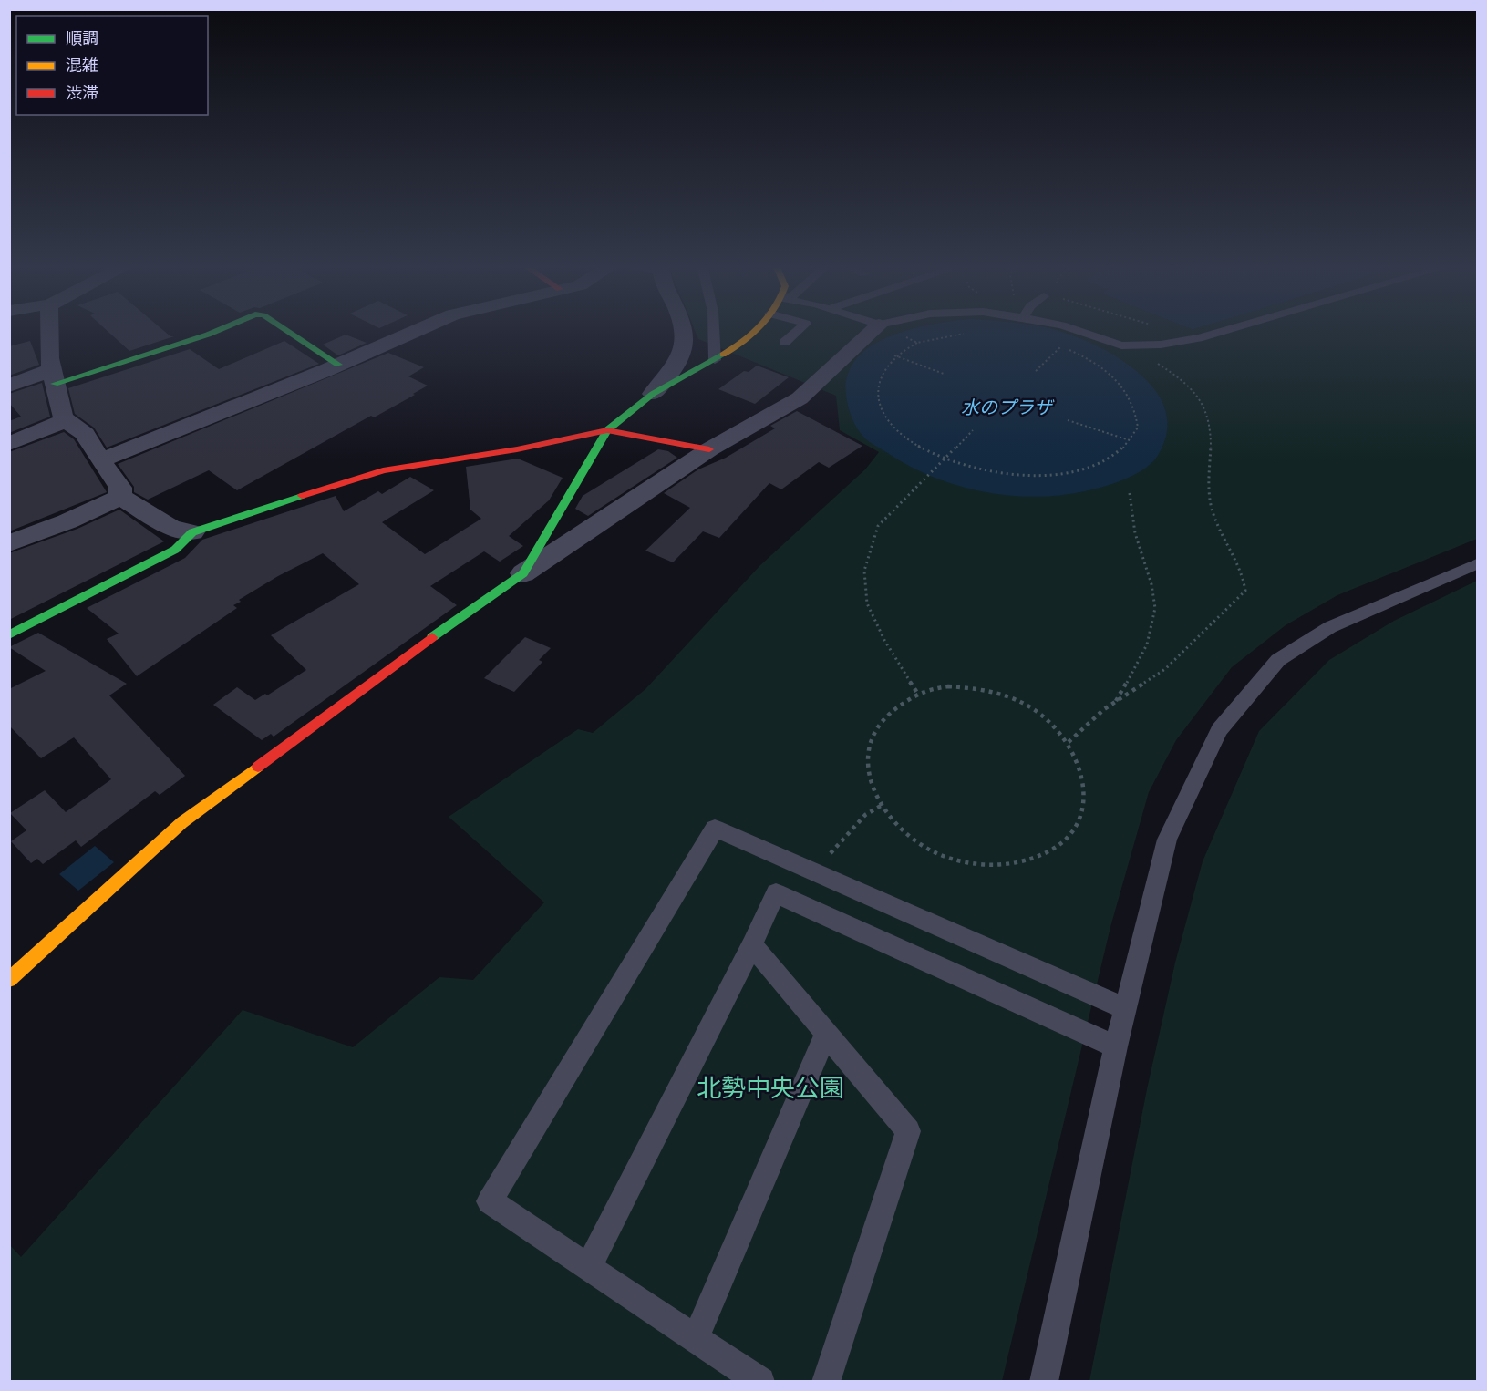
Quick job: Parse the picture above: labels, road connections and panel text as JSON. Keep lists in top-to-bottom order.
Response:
{
  "water": ["水のプラザ"],
  "parks": ["北勢中央公園"],
  "legend": ["順調", "混雑", "渋滞"]
}
